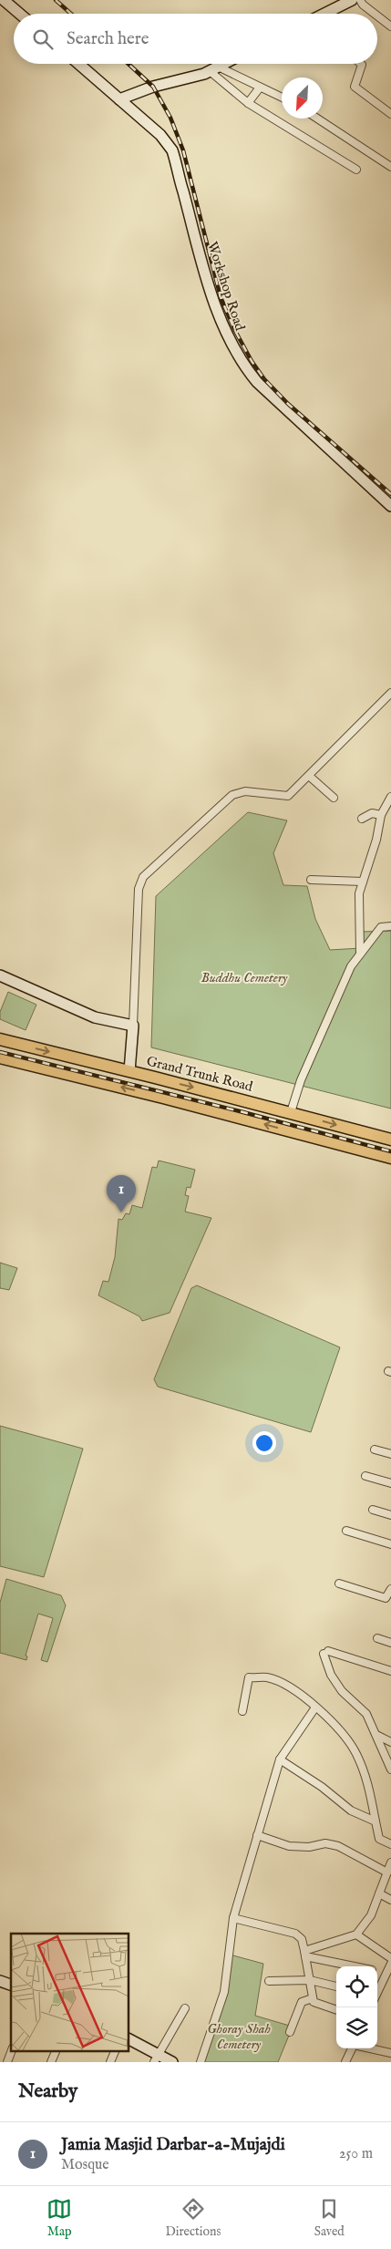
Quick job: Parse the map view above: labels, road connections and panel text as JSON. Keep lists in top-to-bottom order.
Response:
{
  "streets": {
    "main road": ["Workshop Road", "Grand Trunk Road"]
  },
  "parks": ["Buddhu Cemetery", "Ghoray Shah Cemetery"],
  "north": "bottom left",
  "page": {
    "search": "Search here",
    "pins": "1",
    "heading": "Nearby",
    "list": [
      {
        "mark": "1",
        "name": "Jamia Masjid Darbar-a-Mujajdi",
        "note": "Mosque",
        "value": "250 m"
      }
    ],
    "nav": ["Map", "Directions", "Saved"]
  }
}
